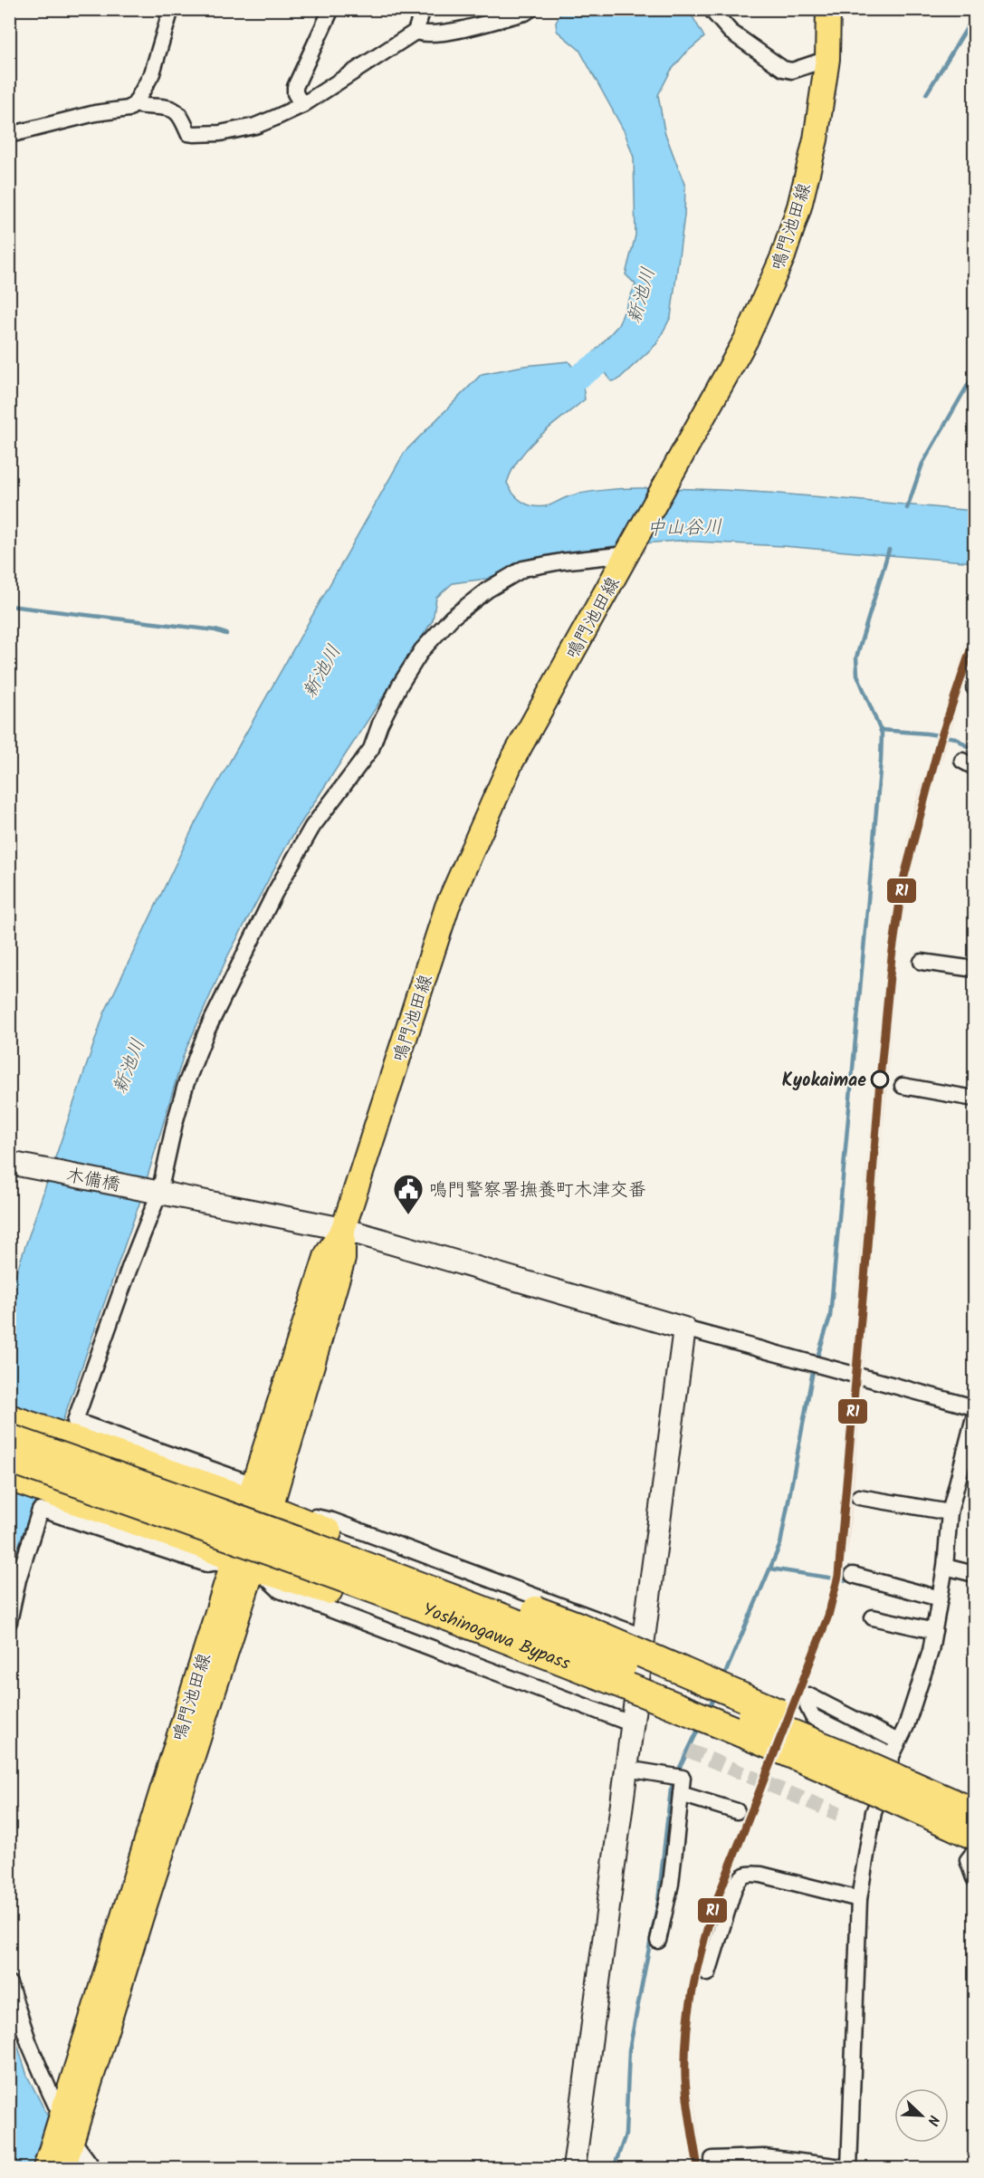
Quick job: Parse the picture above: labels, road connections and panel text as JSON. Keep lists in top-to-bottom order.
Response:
{
  "streets": {
    "highway": ["Yoshinogawa Bypass"],
    "main road": ["鳴門池田線"],
    "street": ["木備橋"]
  },
  "crossings": [
    ["鳴門池田線", "木備橋"]
  ],
  "water": ["新池川", "中山谷川"],
  "places": {
    "other": ["Kyokaimae"],
    "public building": ["鳴門警察署撫養町木津交番"]
  },
  "lines": ["transit line R1"],
  "north": "bottom right"
}
